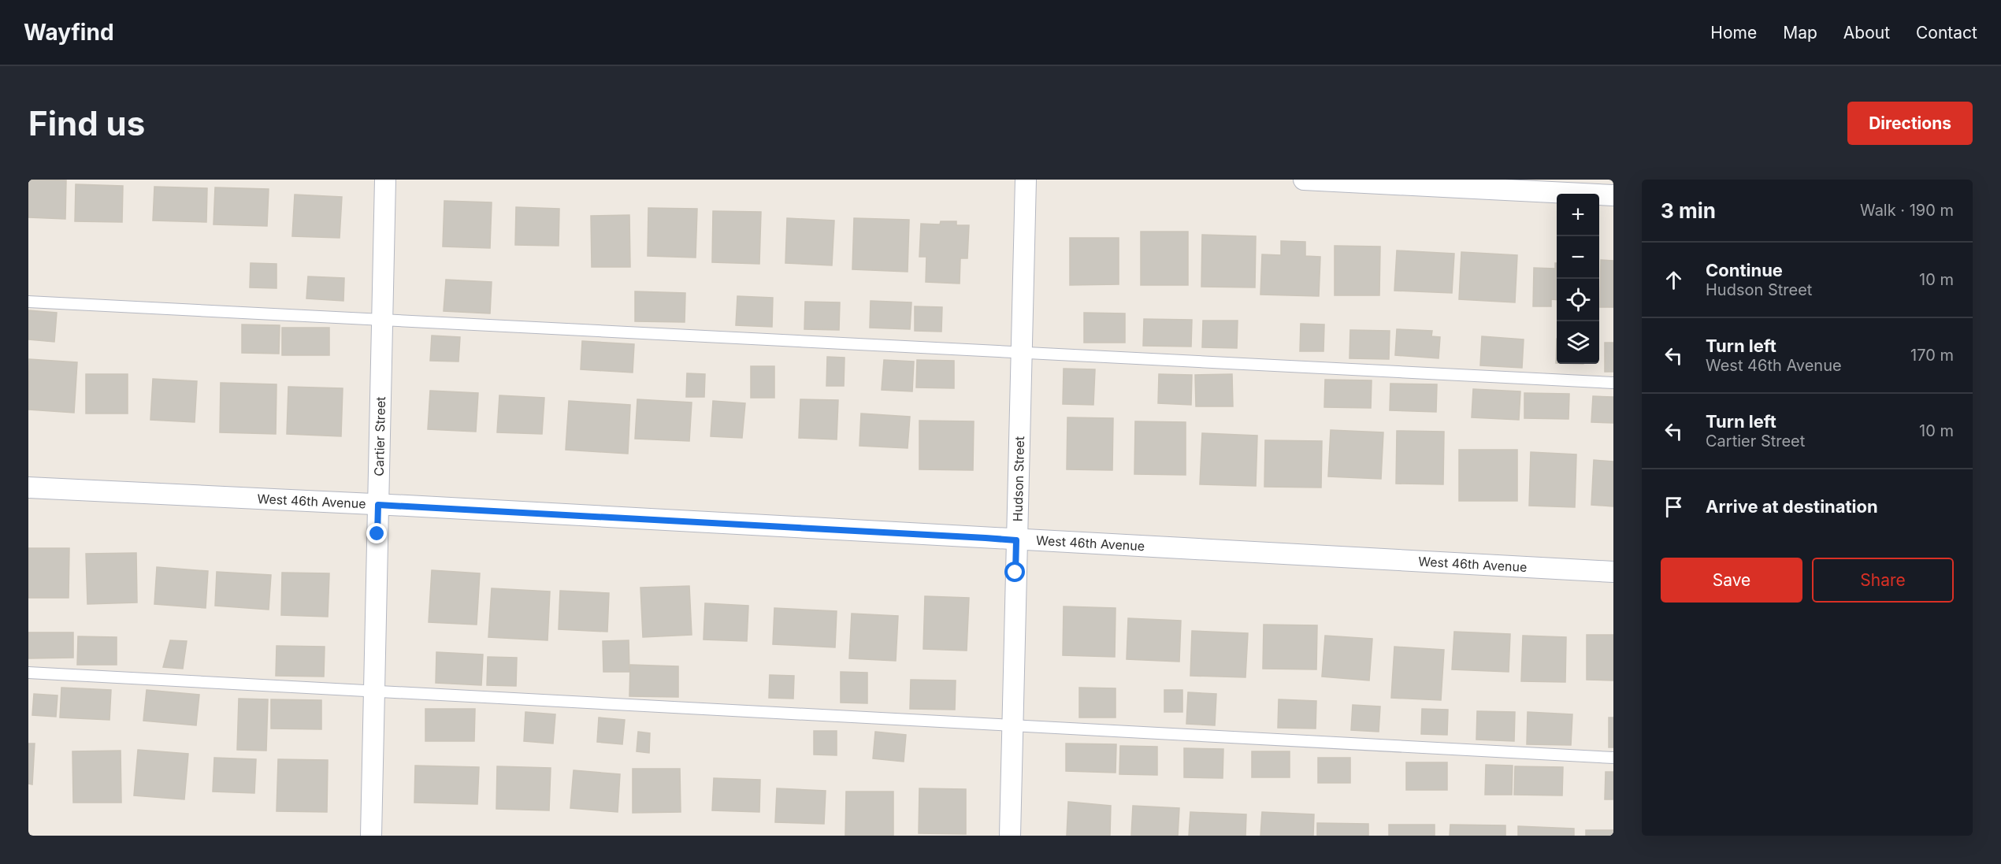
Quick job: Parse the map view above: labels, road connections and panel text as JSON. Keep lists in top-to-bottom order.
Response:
{
  "streets": {
    "street": ["Cartier Street", "Hudson Street", "West 46th Avenue"]
  },
  "crossings": [
    ["Cartier Street", "West 46th Avenue"],
    ["Hudson Street", "West 46th Avenue"]
  ],
  "page": {
    "header": "Wayfind",
    "nav": [
      "Home",
      "Map",
      "About",
      "Contact"
    ],
    "buttons": [
      "Directions",
      ["Save", "Share"]
    ],
    "title": "Find us",
    "heading": ["3 min", "Walk · 190 m"],
    "map_buttons": ["+", "−"],
    "list": [
      ["Continue", "Hudson Street", "10 m"],
      ["Turn left", "West 46th Avenue", "170 m"],
      ["Turn left", "Cartier Street", "10 m"],
      "Arrive at destination"
    ]
  }
}
